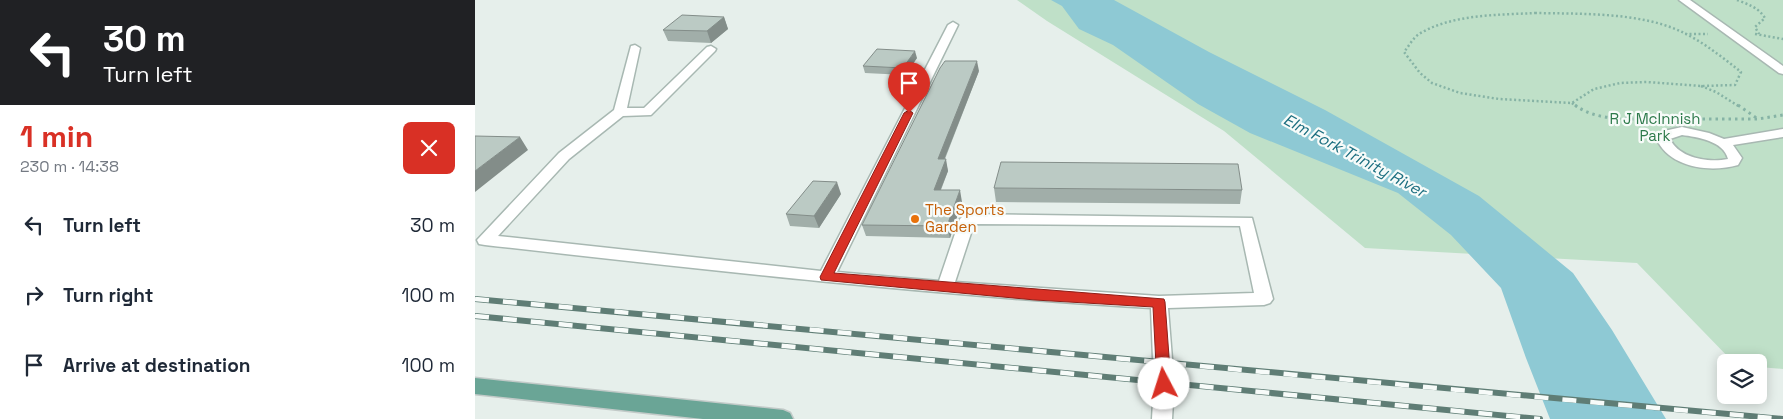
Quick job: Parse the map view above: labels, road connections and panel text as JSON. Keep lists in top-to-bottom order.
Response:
{
  "water": ["Elm Fork Trinity River"],
  "parks": ["R J McInnish Park"],
  "places": ["The Sports Garden"],
  "page": {
    "turn": ["30 m", "Turn left"],
    "heading": ["1 min", "230 m · 14:38"],
    "list": [
      {
        "name": "Turn left",
        "value": "30 m"
      },
      {
        "name": "Turn right",
        "value": "100 m"
      },
      {
        "name": "Arrive at destination",
        "value": "100 m"
      }
    ]
  }
}
